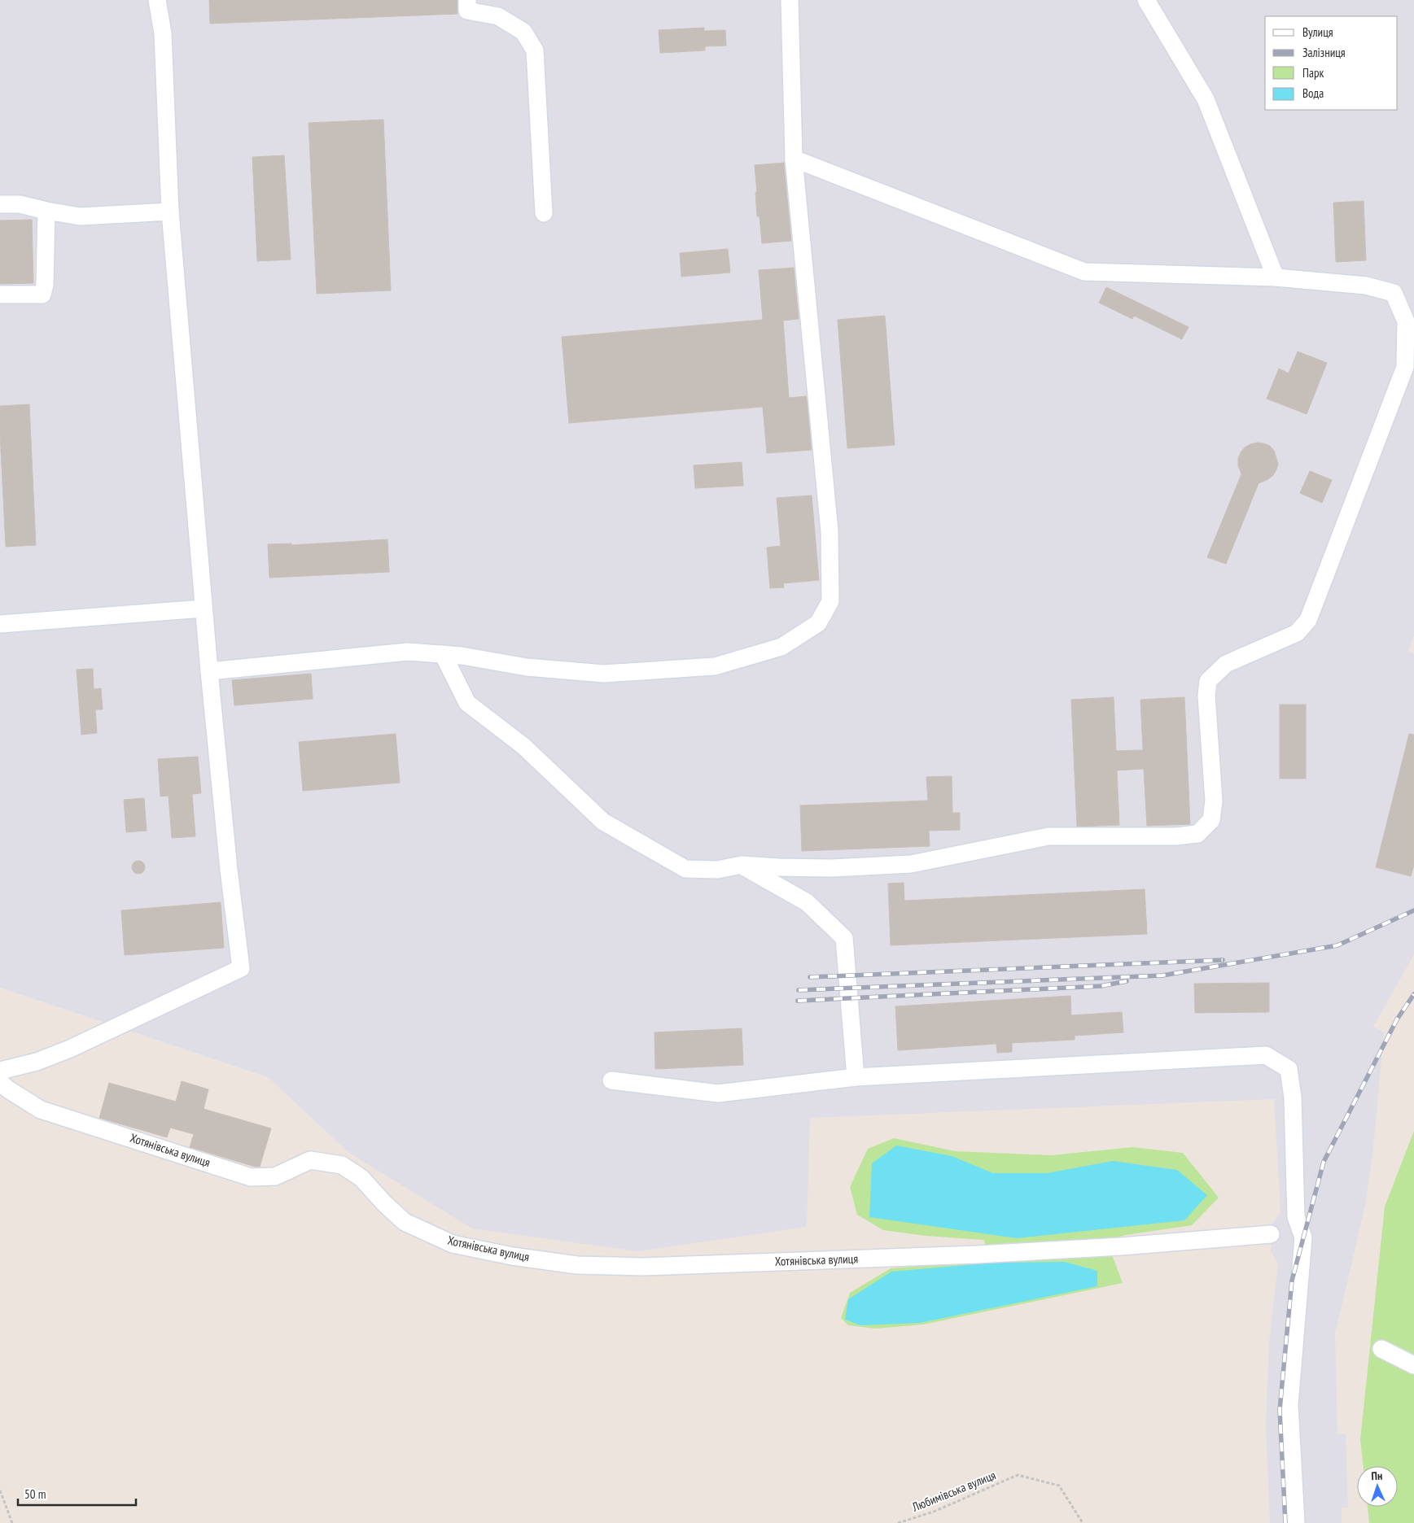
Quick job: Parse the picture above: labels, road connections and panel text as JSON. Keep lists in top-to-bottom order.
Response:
{
  "streets": {
    "street": ["Хотянівська вулиця"],
    "path": ["Любимівська вулиця"]
  },
  "legend": [
    "Вулиця",
    "Залізниця",
    "Парк",
    "Вода"
  ],
  "scale_bar": "50 m",
  "north": "top"
}
